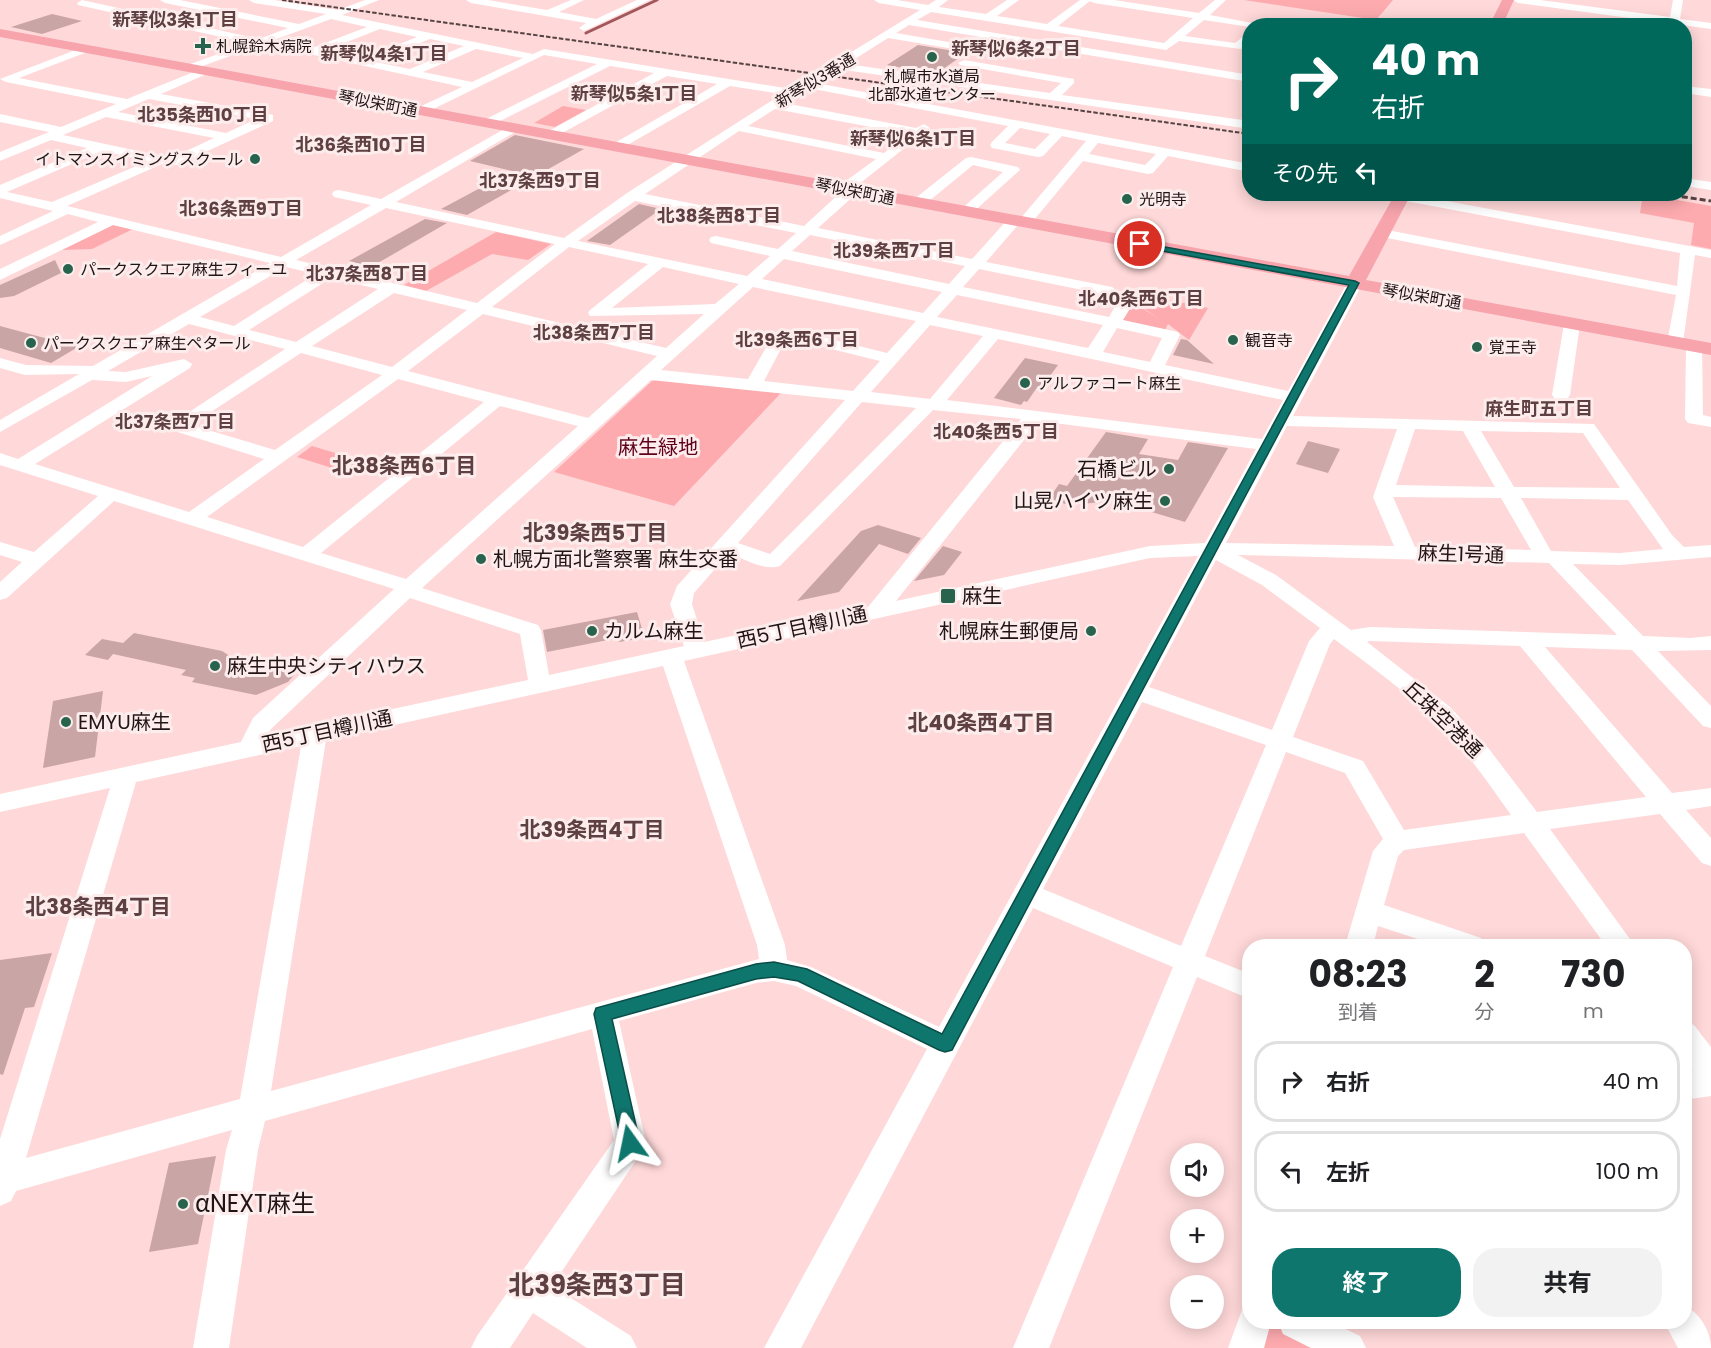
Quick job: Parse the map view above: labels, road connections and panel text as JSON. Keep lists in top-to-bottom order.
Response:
{
  "streets": {
    "main road": ["琴似栄町通"],
    "street": [
      "新琴似3番通",
      "麻生1号通",
      "西5丁目樽川通",
      "丘珠空港通"
    ]
  },
  "crossings": [
    ["新琴似3番通", "琴似栄町通"],
    ["麻生1号通", "西5丁目樽川通"],
    ["麻生1号通", "丘珠空港通"],
    ["西5丁目樽川通", "丘珠空港通"]
  ],
  "districts": [
    "新琴似3条1丁目",
    "新琴似6条2丁目",
    "新琴似4条1丁目",
    "新琴似5条1丁目",
    "北35条西10丁目",
    "新琴似6条1丁目",
    "北36条西10丁目",
    "北37条西9丁目",
    "北36条西9丁目",
    "北38条西8丁目",
    "北39条西7丁目",
    "北37条西8丁目",
    "北40条西6丁目",
    "北38条西7丁目",
    "北39条西6丁目",
    "麻生町五丁目",
    "北37条西7丁目",
    "北40条西5丁目",
    "北38条西6丁目",
    "北39条西5丁目",
    "北40条西4丁目",
    "北39条西4丁目",
    "北38条西4丁目",
    "北39条西3丁目"
  ],
  "parks": ["麻生緑地"],
  "places": {
    "health": ["札幌鈴木病院"],
    "other": [
      "札幌市水道局 北部水道センター",
      "イトマンスイミングスクール",
      "光明寺",
      "パークスクエア麻生フィーユ",
      "観音寺",
      "パークスクエア麻生ペタール",
      "覚王寺",
      "アルファコート麻生",
      "石橋ビル",
      "山晃ハイツ麻生",
      "札幌方面北警察署 麻生交番",
      "カルム麻生",
      "札幌麻生郵便局",
      "麻生中央シティハウス",
      "EMYU麻生",
      "αNEXT麻生"
    ],
    "transit": ["麻生"]
  },
  "page": {
    "turn": ["40 m", "右折"],
    "then": "その先",
    "eta": [
      "08:23",
      "到着",
      "2",
      "分",
      "730",
      "m"
    ],
    "list": [
      {
        "name": "右折",
        "value": "40 m"
      },
      {
        "name": "左折",
        "value": "100 m"
      }
    ],
    "map_buttons": ["+", "−"],
    "buttons": ["終了", "共有"]
  }
}
